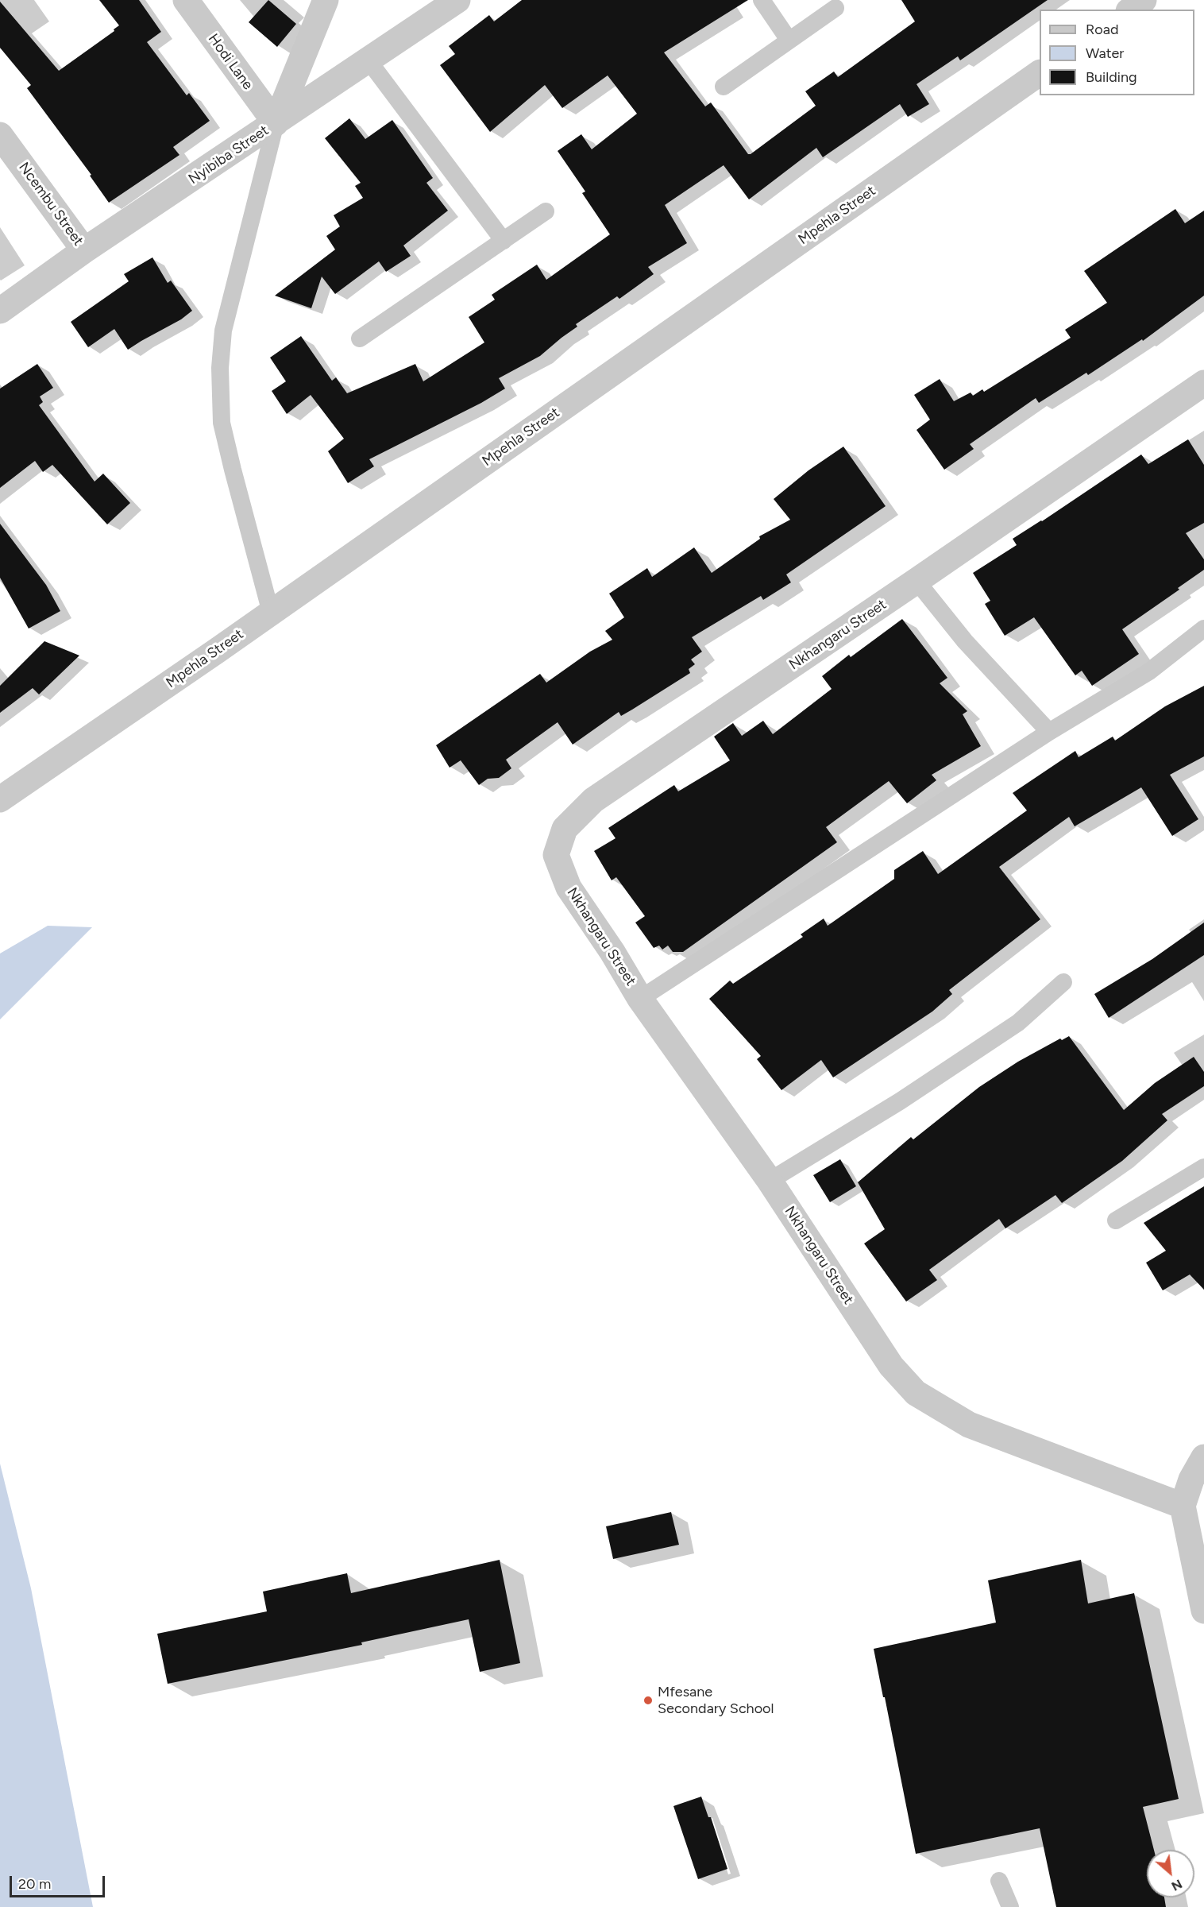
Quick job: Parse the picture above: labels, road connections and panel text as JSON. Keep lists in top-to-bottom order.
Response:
{
  "streets": {
    "street": [
      "Hodi Lane",
      "Nyibiba Street",
      "Ncembu Street",
      "Mpehla Street",
      "Nkhangaru Street"
    ]
  },
  "crossings": [
    ["Hodi Lane", "Nyibiba Street"],
    ["Nyibiba Street", "Ncembu Street"]
  ],
  "places": ["Mfesane Secondary School"],
  "legend": ["Road", "Water", "Building"],
  "scale_bar": "20 m",
  "north": "bottom right"
}
